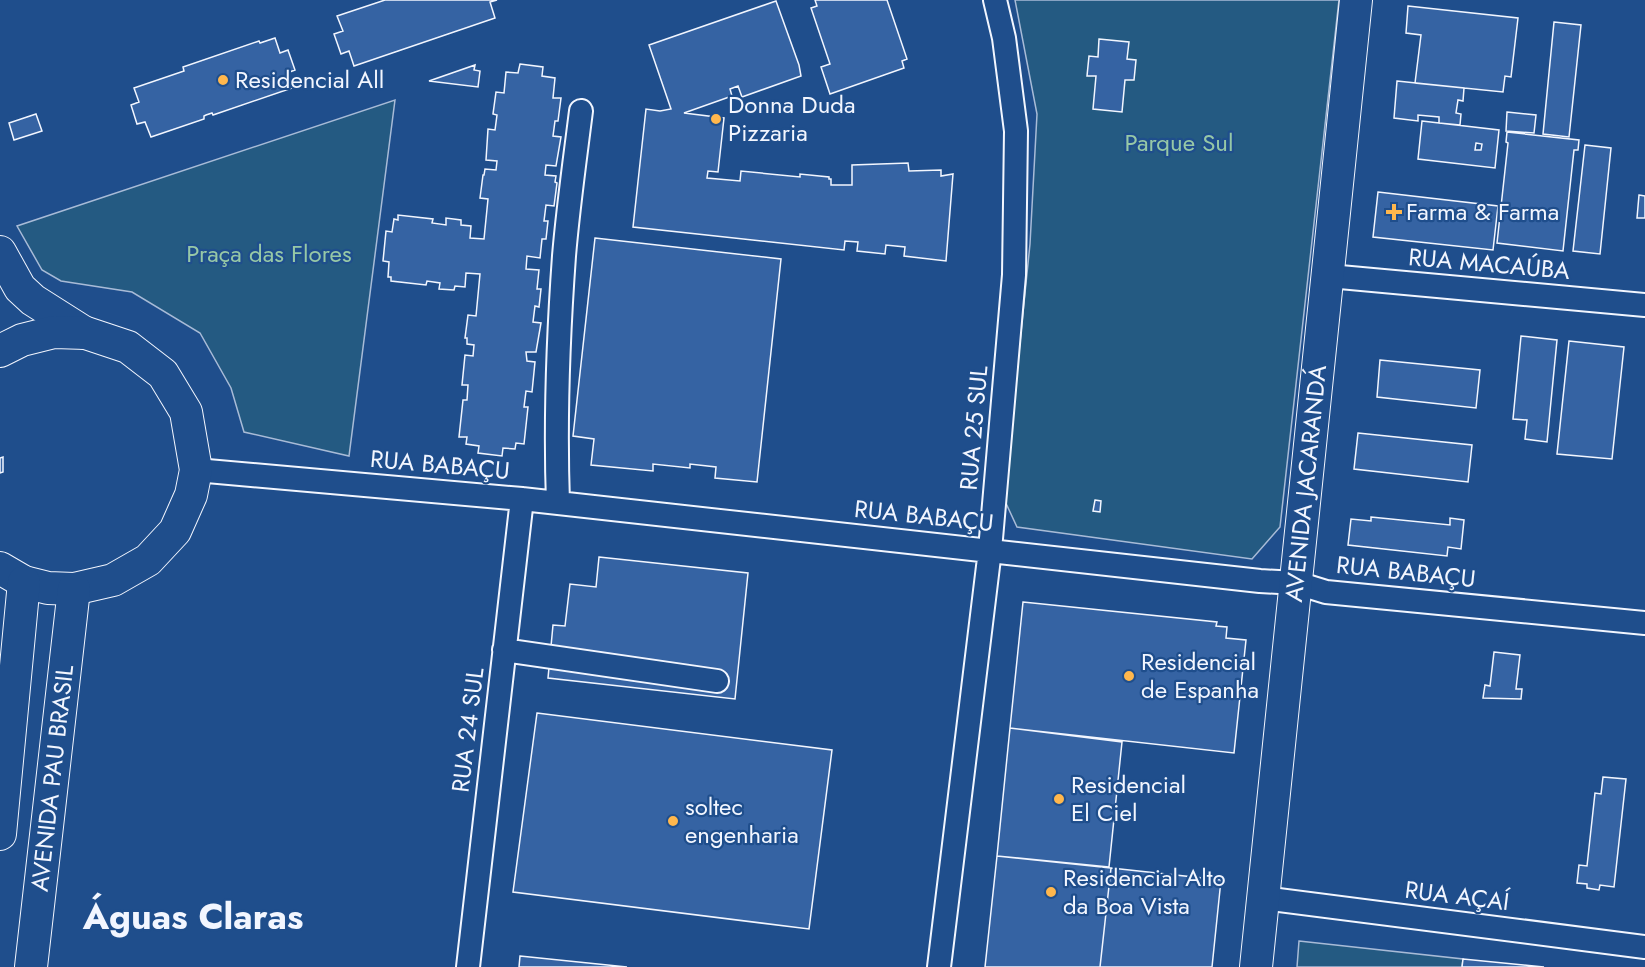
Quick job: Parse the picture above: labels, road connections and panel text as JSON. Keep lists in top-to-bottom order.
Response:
{
  "streets": {
    "street": [
      "RUA MACAÚBA",
      "RUA 25 SUL",
      "RUA BABAÇU",
      "AVENIDA JACARANDÁ",
      "RUA 24 SUL",
      "AVENIDA PAU BRASIL",
      "RUA AÇAÍ"
    ]
  },
  "crossings": [
    ["RUA MACAÚBA", "AVENIDA JACARANDÁ"],
    ["RUA 25 SUL", "RUA BABAÇU"],
    ["RUA BABAÇU", "AVENIDA JACARANDÁ"],
    ["RUA BABAÇU", "RUA 24 SUL"],
    ["AVENIDA JACARANDÁ", "RUA AÇAÍ"]
  ],
  "districts": ["Águas Claras"],
  "parks": ["Parque Sul", "Praça das Flores"],
  "places": {
    "other": [
      "Residencial All",
      "Donna Duda Pizzaria",
      "Residencial de Espanha",
      "Residencial El Ciel",
      "soltec engenharia",
      "Residencial Alto da Boa Vista"
    ],
    "health": ["Farma & Farma"]
  }
}
